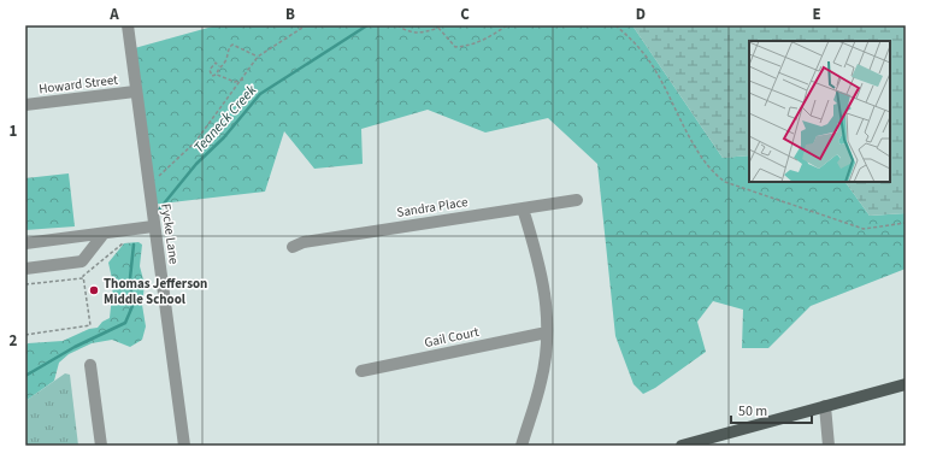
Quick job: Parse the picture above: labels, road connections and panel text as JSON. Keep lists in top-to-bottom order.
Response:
{
  "streets": {
    "street": [
      "Howard Street",
      "Sandra Place",
      "Fycke Lane",
      "Gail Court"
    ]
  },
  "crossings": [
    ["Howard Street", "Fycke Lane"]
  ],
  "water": ["Teaneck Creek"],
  "places": ["Thomas Jefferson Middle School"],
  "scale_bar": "50 m",
  "grid": {
    "columns": [
      "A",
      "B",
      "C",
      "D",
      "E"
    ],
    "rows": ["1", "2"]
  }
}
